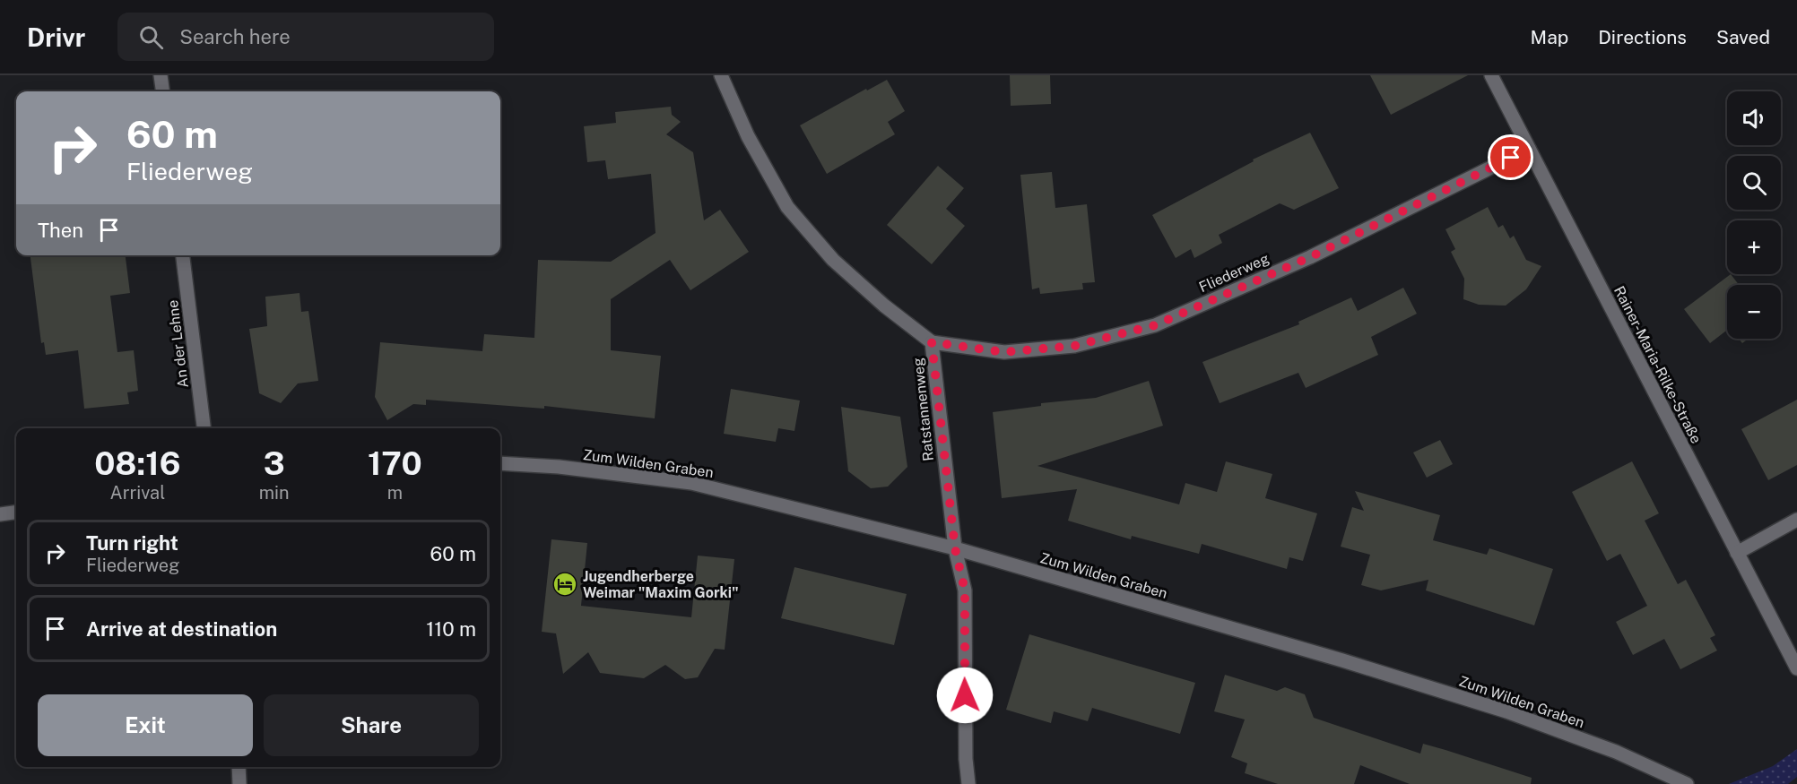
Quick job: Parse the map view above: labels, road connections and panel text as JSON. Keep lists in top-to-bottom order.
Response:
{
  "streets": {
    "street": [
      "Fliederweg",
      "An der Lehne",
      "Rainer-Maria-Rilke-Straße",
      "Ratstannenweg",
      "Zum Wilden Graben"
    ]
  },
  "crossings": [
    ["Fliederweg", "Rainer-Maria-Rilke-Straße"],
    ["Fliederweg", "Ratstannenweg"],
    ["Ratstannenweg", "Zum Wilden Graben"]
  ],
  "places": {
    "hotel": ["Jugendherberge Weimar \"Maxim Gorki\""]
  },
  "page": {
    "header": "Drivr",
    "search": "Search here",
    "nav": ["Map", "Directions", "Saved"],
    "map_buttons": ["+", "−"],
    "turn": ["60 m", "Fliederweg"],
    "then": "Then",
    "eta": [
      "08:16",
      "Arrival",
      "3",
      "min",
      "170",
      "m"
    ],
    "list": [
      {
        "name": "Turn right",
        "note": "Fliederweg",
        "value": "60 m"
      },
      {
        "name": "Arrive at destination",
        "value": "110 m"
      }
    ],
    "buttons": ["Exit", "Share"]
  }
}
